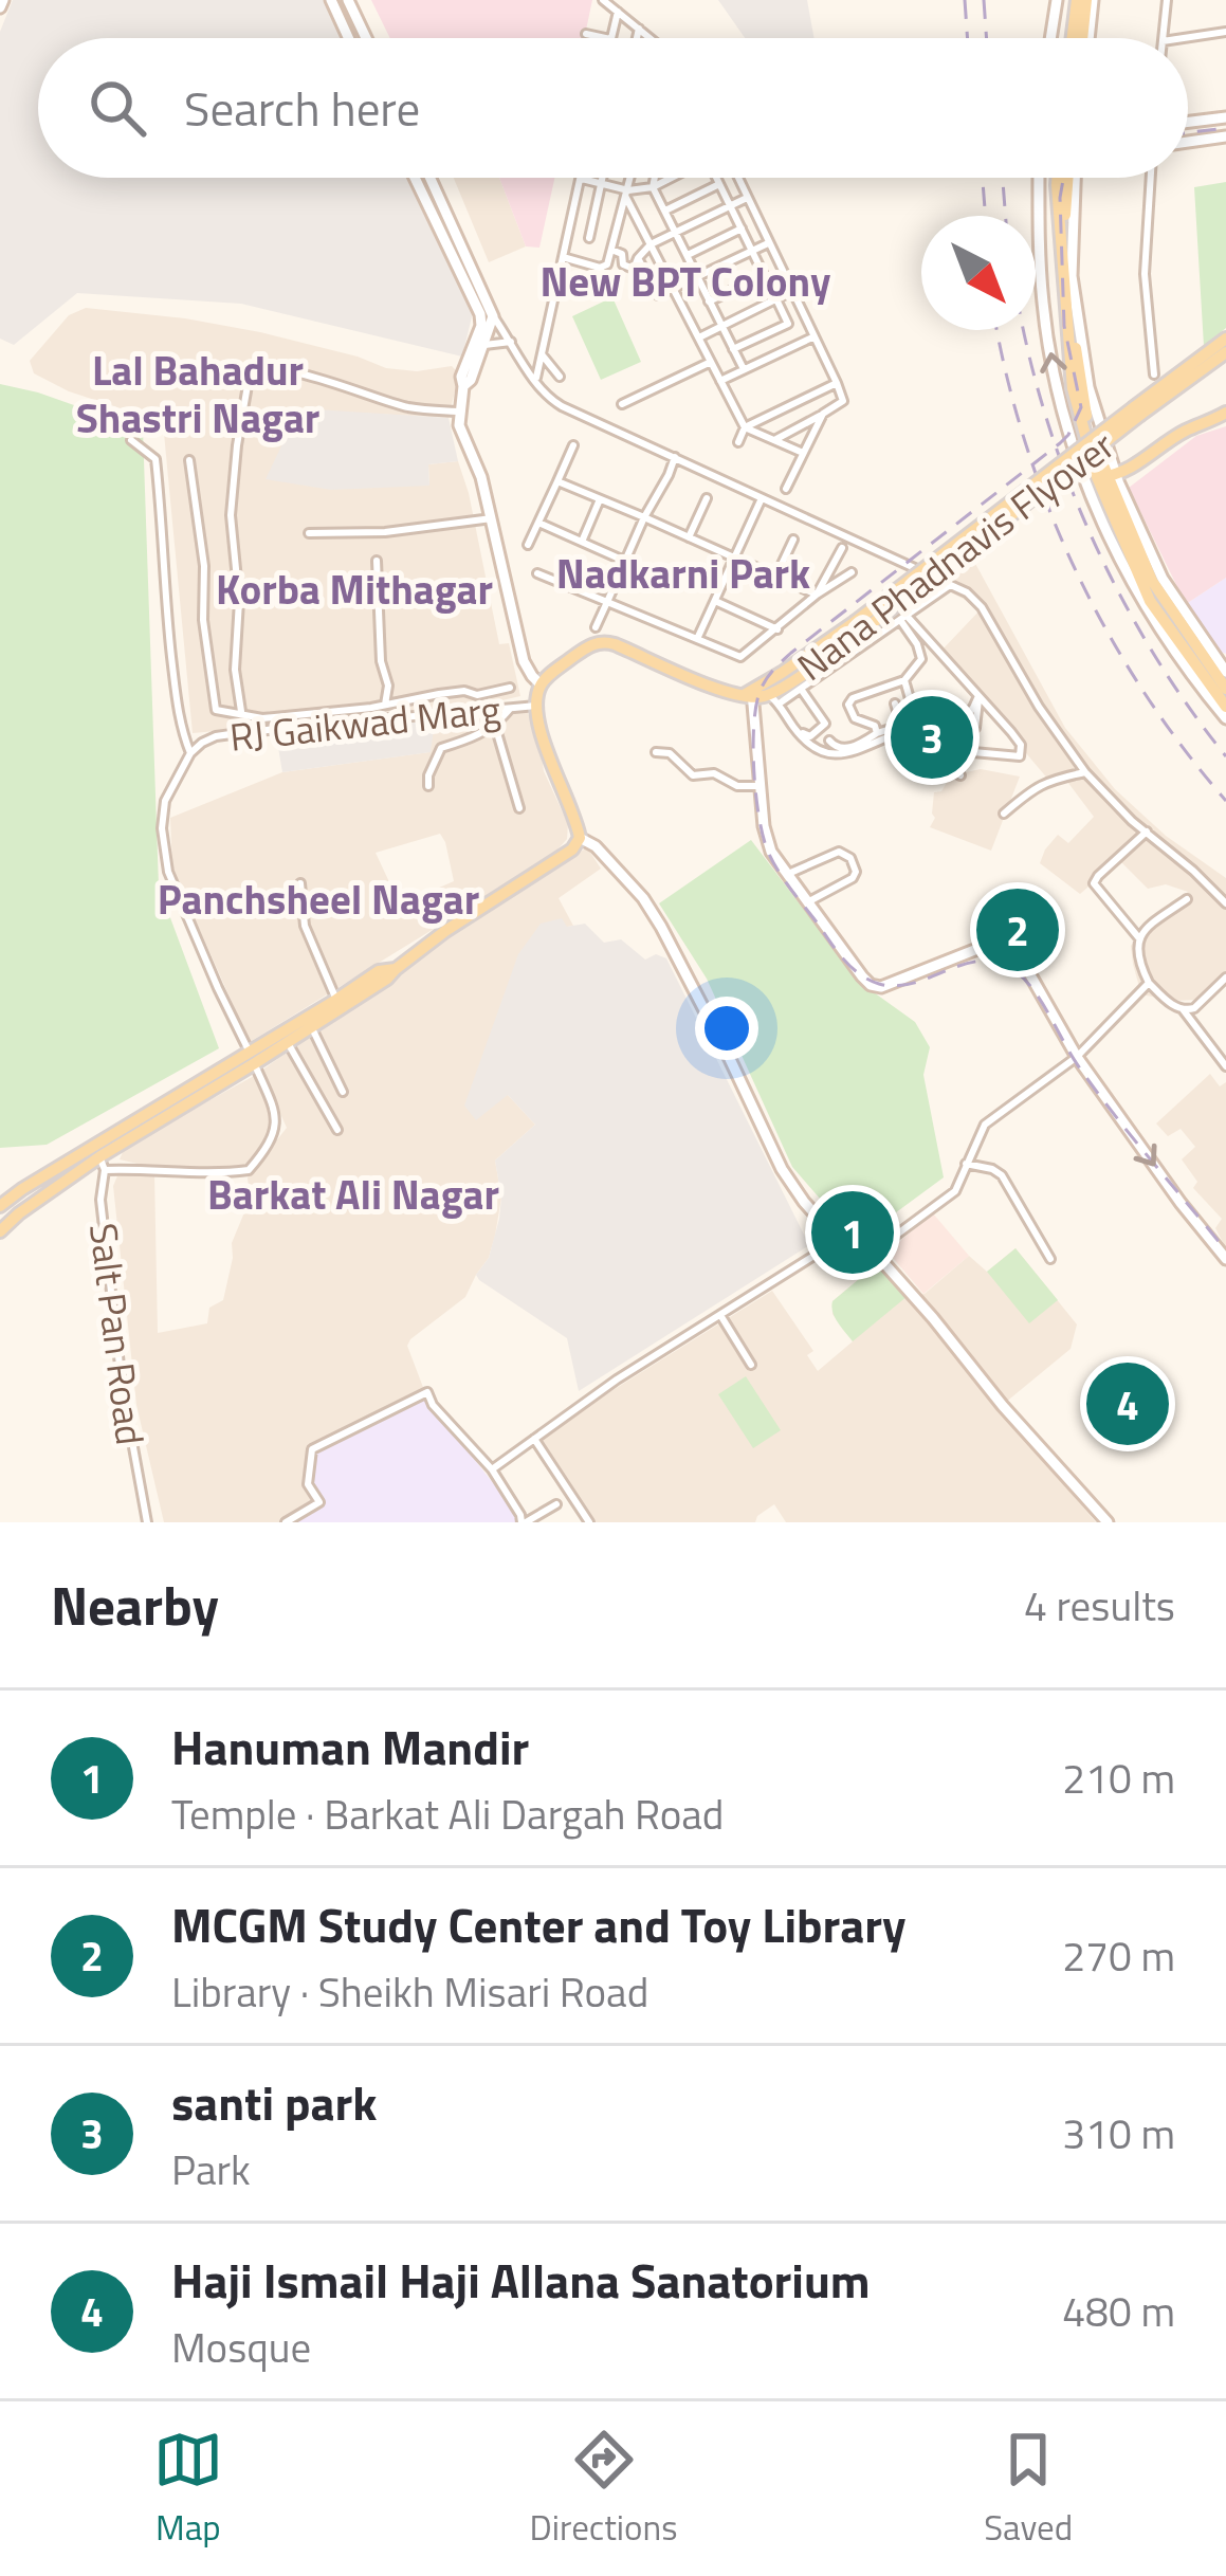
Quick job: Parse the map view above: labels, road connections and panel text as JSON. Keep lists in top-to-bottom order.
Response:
{
  "streets": {
    "main road": ["Nana Phadnavis Flyover"],
    "street": ["RJ Gaikwad Marg", "Salt Pan Road"]
  },
  "crossings": [
    ["RJ Gaikwad Marg", "Salt Pan Road"]
  ],
  "districts": [
    "New BPT Colony",
    "Lal Bahadur Shastri Nagar",
    "Nadkarni Park",
    "Korba Mithagar",
    "Panchsheel Nagar",
    "Barkat Ali Nagar"
  ],
  "north": "bottom right",
  "page": {
    "search": "Search here",
    "pins": [
      "3",
      "2",
      "1",
      "4"
    ],
    "heading": ["Nearby", "4 results"],
    "list": [
      {
        "mark": "1",
        "name": "Hanuman Mandir",
        "note": "Temple · Barkat Ali Dargah Road",
        "value": "210 m"
      },
      {
        "mark": "2",
        "name": "MCGM Study Center and Toy Library",
        "note": "Library · Sheikh Misari Road",
        "value": "270 m"
      },
      {
        "mark": "3",
        "name": "santi park",
        "note": "Park",
        "value": "310 m"
      },
      {
        "mark": "4",
        "name": "Haji Ismail Haji Allana Sanatorium",
        "note": "Mosque",
        "value": "480 m"
      }
    ],
    "nav": ["Map", "Directions", "Saved"]
  }
}
